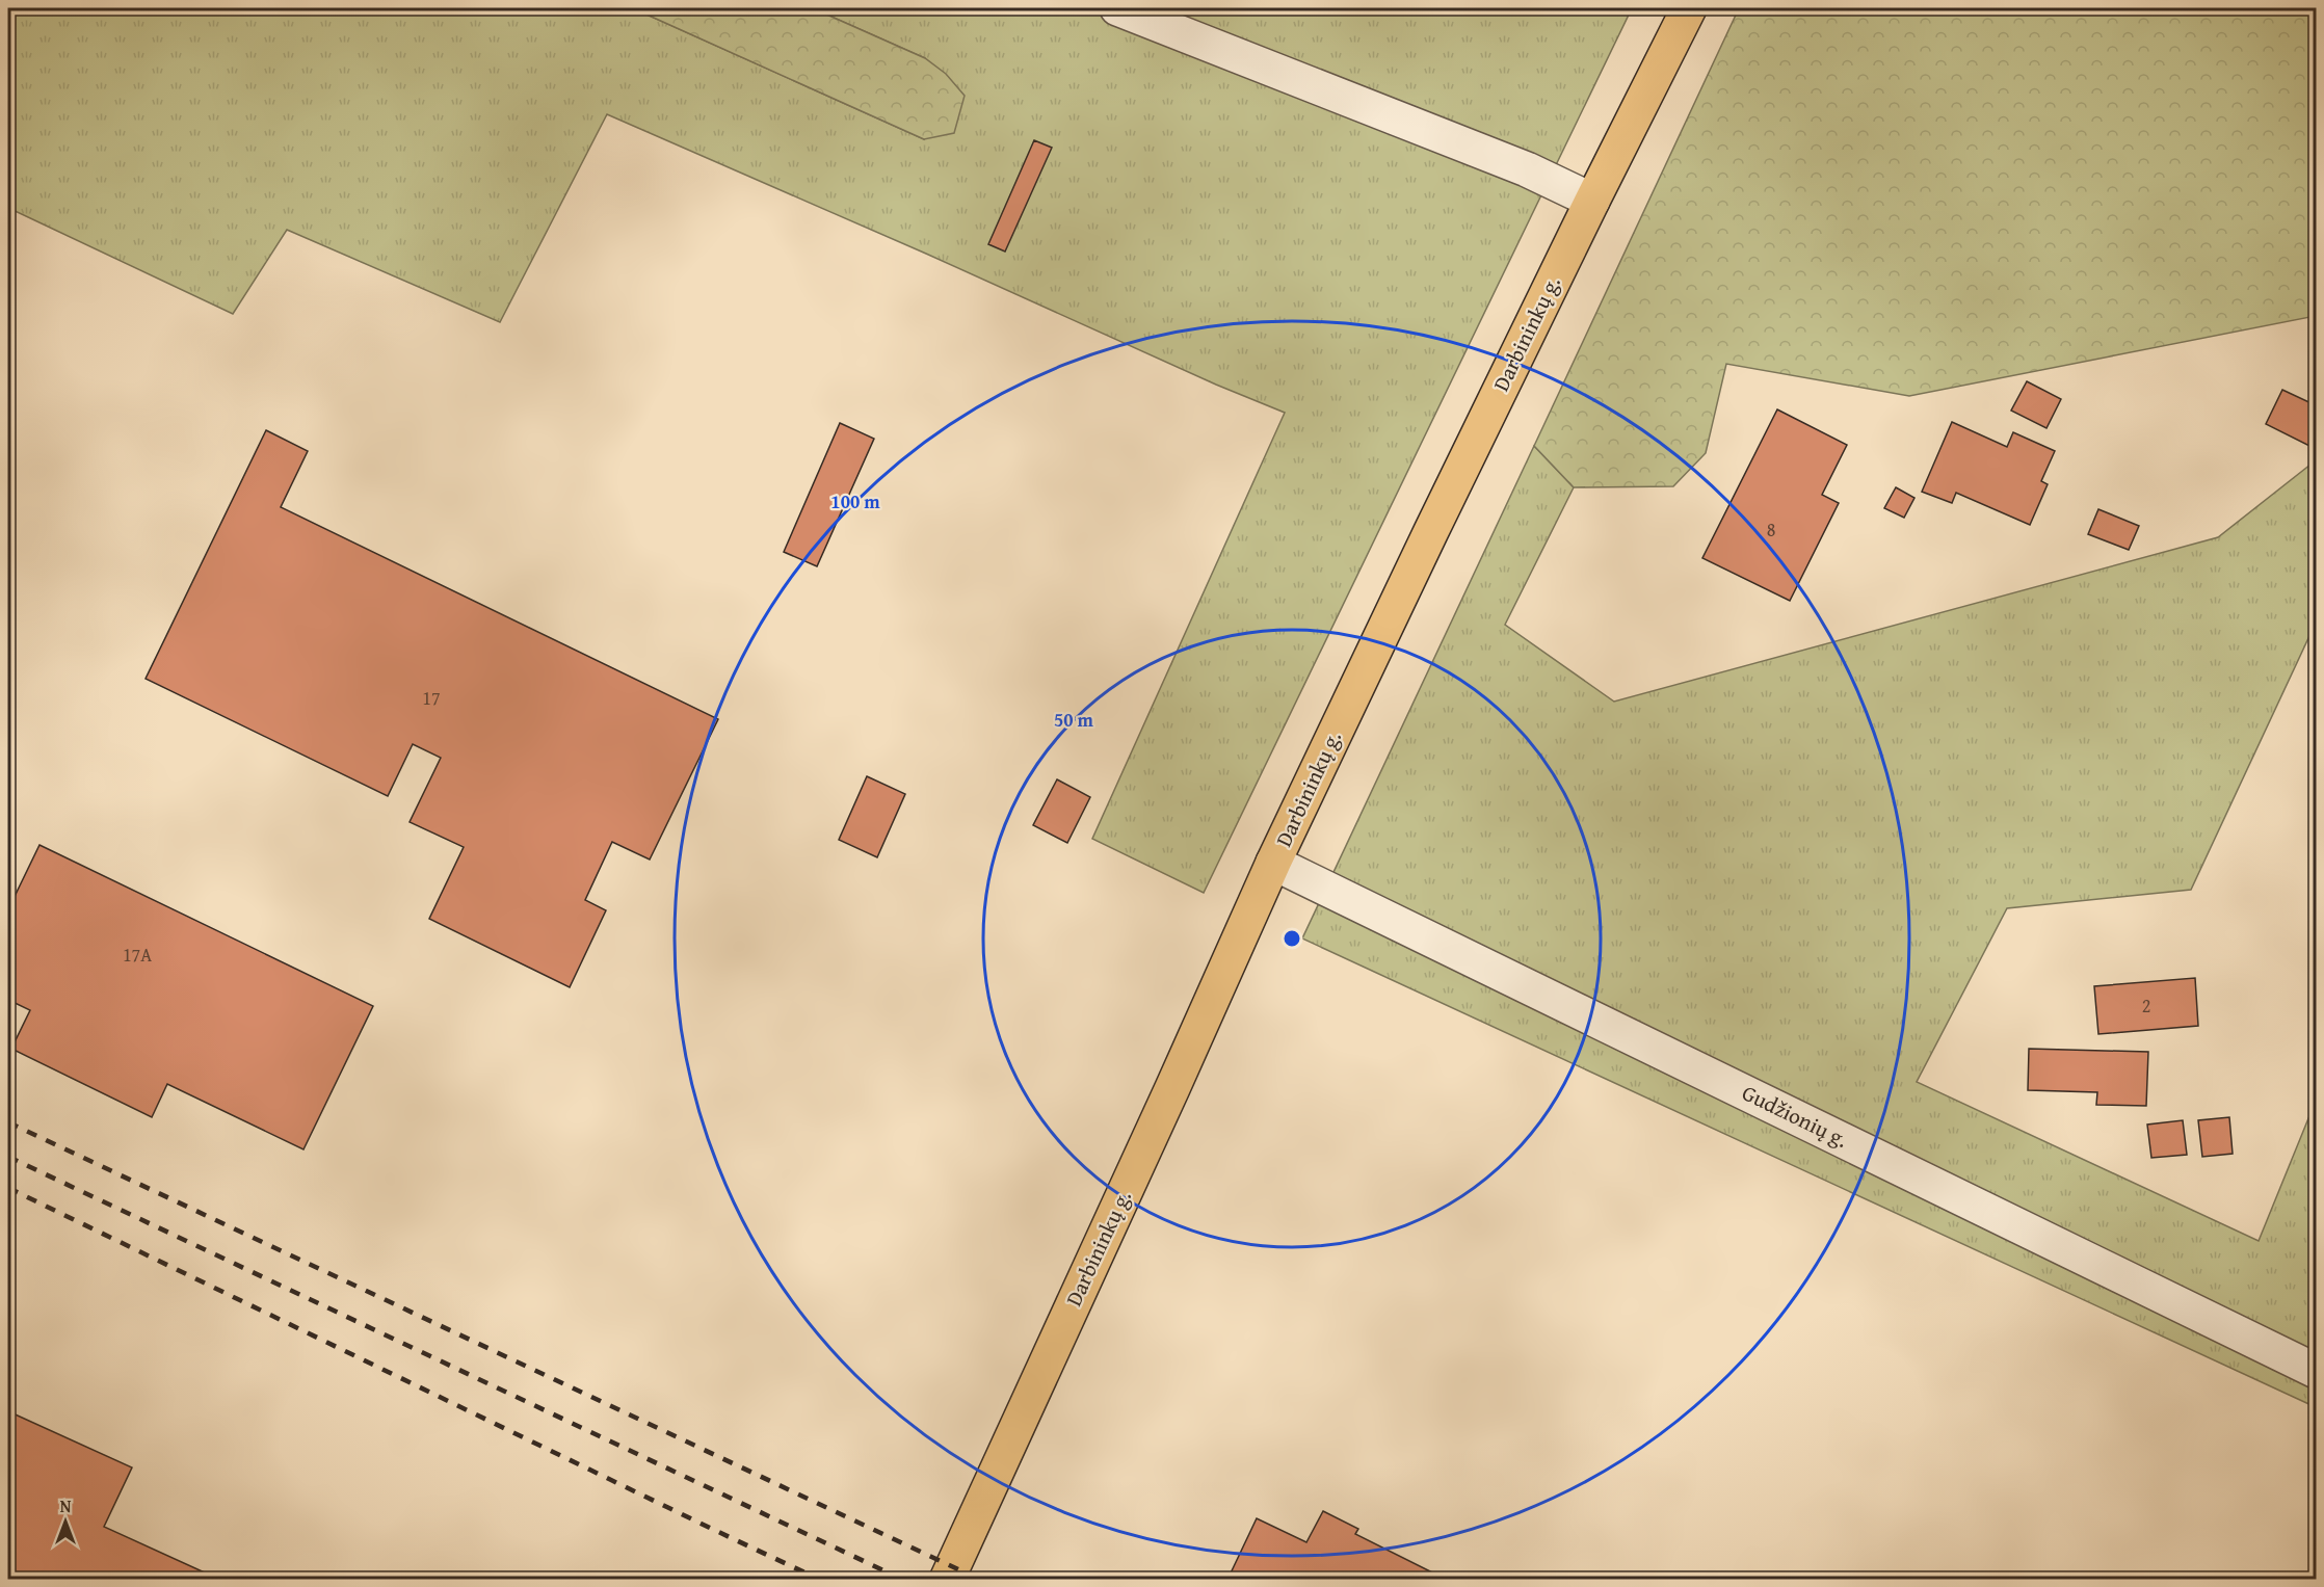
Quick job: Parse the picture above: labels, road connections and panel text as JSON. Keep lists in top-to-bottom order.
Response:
{
  "streets": {
    "main road": ["Darbininkų g."],
    "street": ["Gudžionių g."]
  },
  "crossings": [
    ["Darbininkų g.", "Gudžionių g."]
  ],
  "house_numbers": [
    "8",
    "17",
    "17A",
    "2"
  ],
  "north": "top",
  "rings": ["100 m", "50 m"]
}
